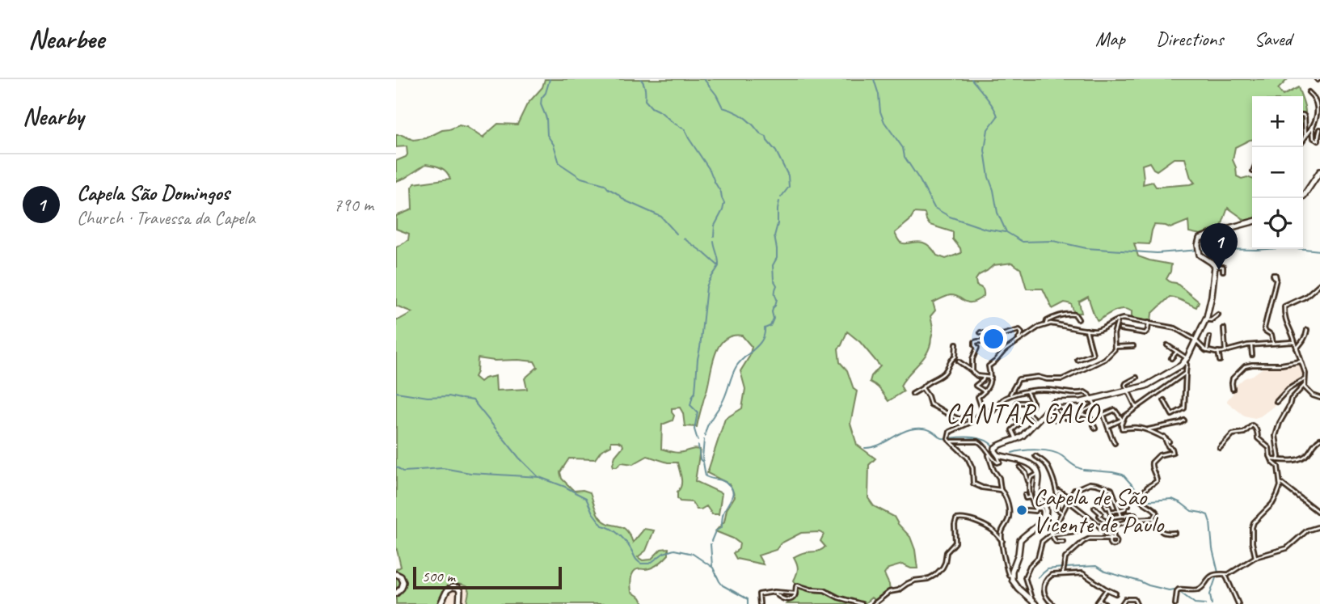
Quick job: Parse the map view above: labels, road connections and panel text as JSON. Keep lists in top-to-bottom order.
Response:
{
  "districts": ["CANTAR GALO"],
  "places": ["Capela de São Vicente de Paulo"],
  "scale_bar": "500 m",
  "page": {
    "header": "Nearbee",
    "nav": ["Map", "Directions", "Saved"],
    "heading": "Nearby",
    "map_buttons": ["+", "−"],
    "list": [
      {
        "mark": "1",
        "name": "Capela São Domingos",
        "note": "Church · Travessa da Capela",
        "value": "790 m"
      }
    ],
    "pins": "1",
    "scale": "500 m"
  }
}
